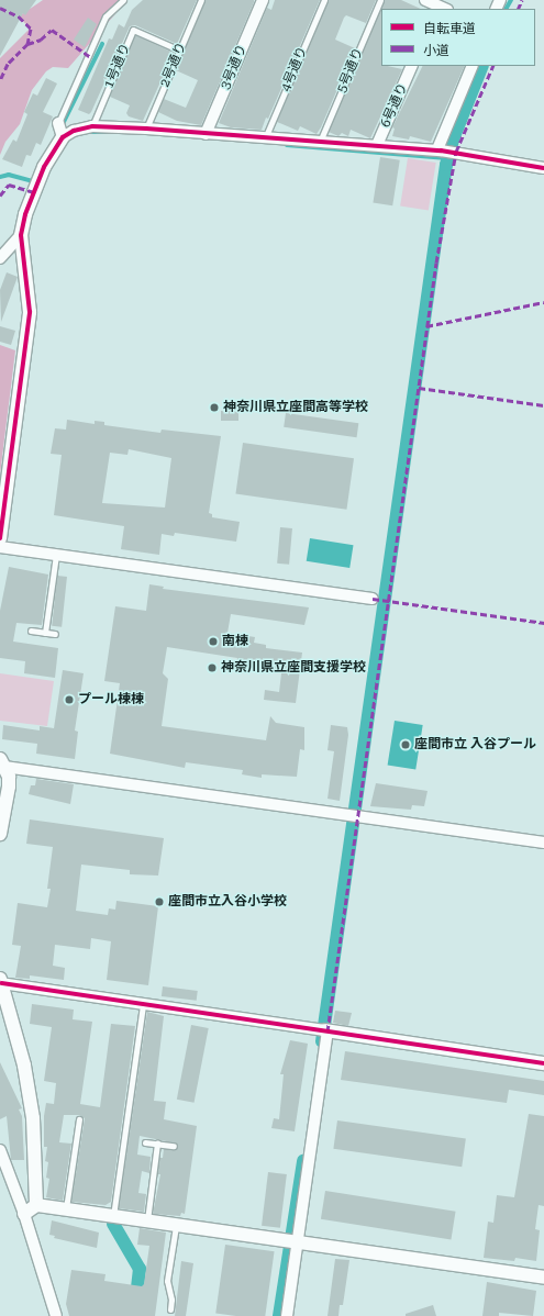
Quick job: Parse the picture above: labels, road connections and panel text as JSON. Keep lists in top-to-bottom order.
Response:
{
  "streets": {
    "street": ["3号通り", "6号通り"],
    "lane": [
      "2号通り",
      "1号通り",
      "4号通り",
      "5号通り"
    ]
  },
  "crossings": [
    ["2号通り", "1号通り"]
  ],
  "places": [
    "神奈川県立座間高等学校",
    "南棟",
    "神奈川県立座間支援学校",
    "プール棟棟",
    "座間市立 入谷プール",
    "座間市立入谷小学校"
  ],
  "legend": ["自転車道", "小道"]
}
